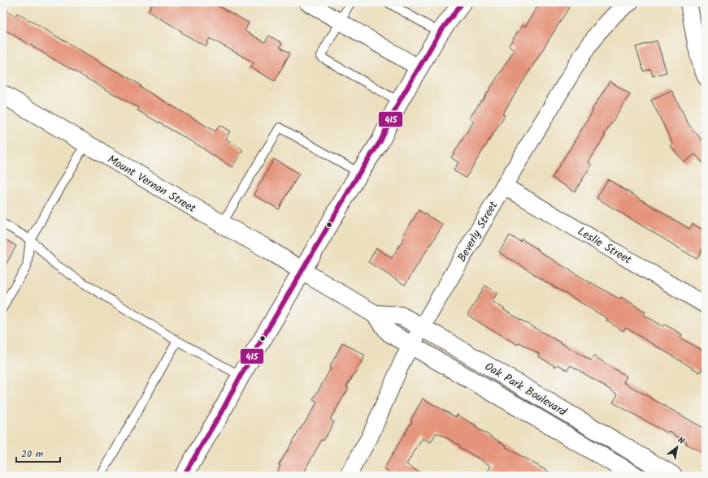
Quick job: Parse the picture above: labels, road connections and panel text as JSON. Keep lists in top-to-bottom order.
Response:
{
  "streets": {
    "street": [
      "Mount Vernon Street",
      "Beverly Street",
      "Leslie Street",
      "Oak Park Boulevard"
    ]
  },
  "crossings": [
    ["Mount Vernon Street", "Oak Park Boulevard"],
    ["Beverly Street", "Leslie Street"],
    ["Beverly Street", "Oak Park Boulevard"]
  ],
  "lines": ["transit line 415"],
  "scale_bar": "20 m",
  "north": "top right"
}
